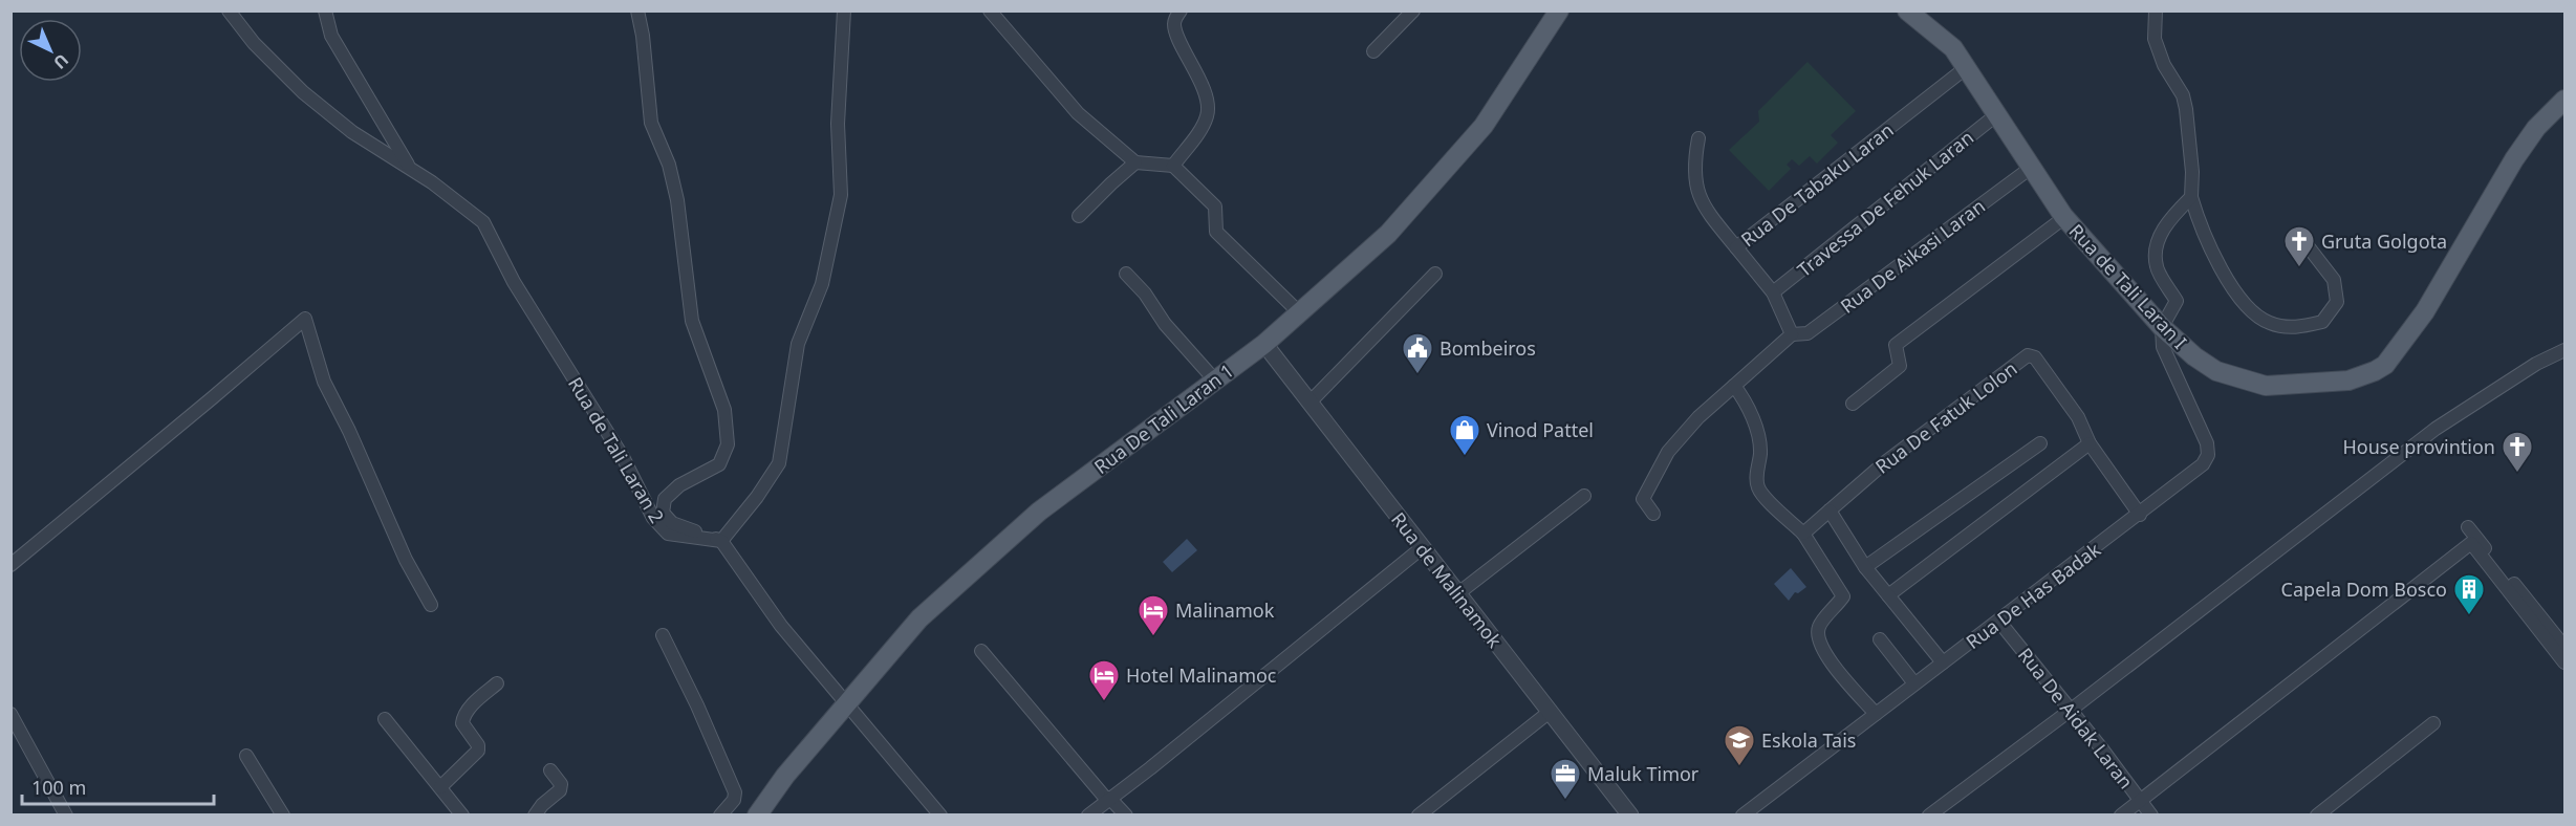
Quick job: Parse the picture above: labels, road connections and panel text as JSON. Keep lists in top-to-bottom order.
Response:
{
  "streets": {
    "main road": ["Rua de Tali Laran I", "Rua De Tali Laran 1"],
    "street": [
      "Rua De Tabaku Laran",
      "Travessa De Fehuk Laran",
      "Rua De Aikasi Laran",
      "Rua De Fatuk Lolon",
      "Rua de Tali Laran 2",
      "Rua de Malinamok",
      "Rua De Has Badak",
      "Rua De Aidak Laran"
    ]
  },
  "crossings": [
    ["Rua De Tabaku Laran", "Travessa De Fehuk Laran"],
    ["Rua De Tabaku Laran", "Rua De Aikasi Laran"],
    ["Rua De Tabaku Laran", "Rua de Tali Laran I"],
    ["Travessa De Fehuk Laran", "Rua de Tali Laran I"],
    ["Rua De Aikasi Laran", "Rua de Tali Laran I"],
    ["Rua de Tali Laran I", "Rua De Has Badak"],
    ["Rua De Fatuk Lolon", "Rua De Has Badak"],
    ["Rua De Tali Laran 1", "Rua de Malinamok"],
    ["Rua De Has Badak", "Rua De Aidak Laran"]
  ],
  "places": {
    "church": ["Gruta Golgota", "House provintion"],
    "public building": ["Bombeiros"],
    "shop": ["Vinod Pattel"],
    "building": ["Capela Dom Bosco"],
    "hotel": ["Malinamok", "Hotel Malinamoc"],
    "school or university": ["Eskola Tais"],
    "office": ["Maluk Timor"]
  },
  "scale_bar": "100 m",
  "north": "bottom right"
}
